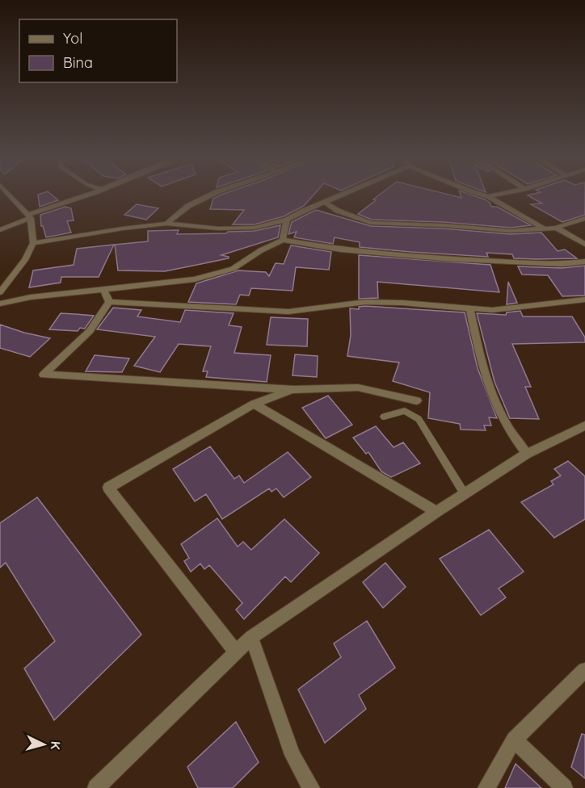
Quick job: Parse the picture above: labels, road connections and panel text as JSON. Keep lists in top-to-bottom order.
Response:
{
  "legend": ["Yol", "Bina"],
  "north": "right"
}
